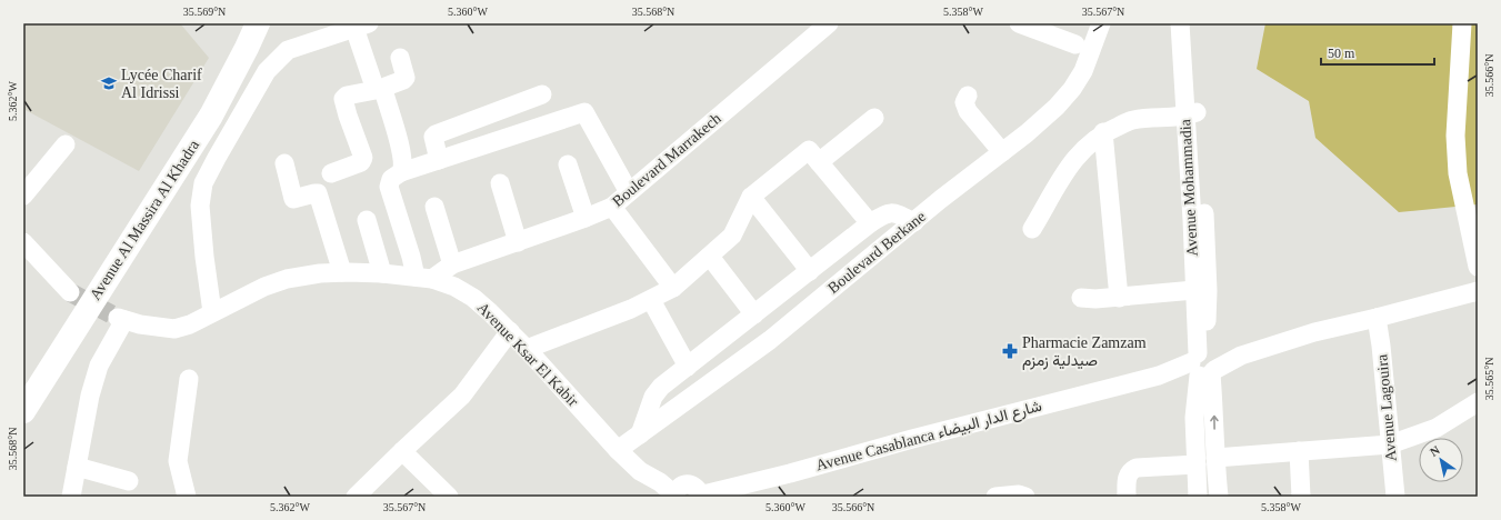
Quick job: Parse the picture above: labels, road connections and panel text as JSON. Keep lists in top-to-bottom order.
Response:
{
  "streets": {
    "main road": ["Avenue Al Massira Al Khadra"],
    "street": [
      "Boulevard Marrakech",
      "Avenue Mohammadia",
      "Boulevard Berkane",
      "Avenue Ksar El Kabir",
      "Avenue Lagouira",
      "Avenue Casablanca شارع الدار البيضاء"
    ]
  },
  "crossings": [
    ["Boulevard Marrakech", "Avenue Ksar El Kabir"],
    ["Avenue Mohammadia", "Avenue Casablanca شارع الدار البيضاء"],
    ["Boulevard Berkane", "Avenue Ksar El Kabir"],
    ["Avenue Ksar El Kabir", "Avenue Casablanca شارع الدار البيضاء"],
    ["Avenue Lagouira", "Avenue Casablanca شارع الدار البيضاء"]
  ],
  "places": {
    "school or university": ["Lycée Charif Al Idrissi"],
    "pharmacy": ["Pharmacie Zamzam صيدلية زمزم"]
  },
  "scale_bar": "50 m",
  "north": "top left",
  "coordinates": [
    "35.569°N",
    "5.360°W",
    "35.568°N",
    "5.358°W",
    "35.567°N",
    "35.566°N",
    "5.362°W",
    "35.565°N"
  ]
}
